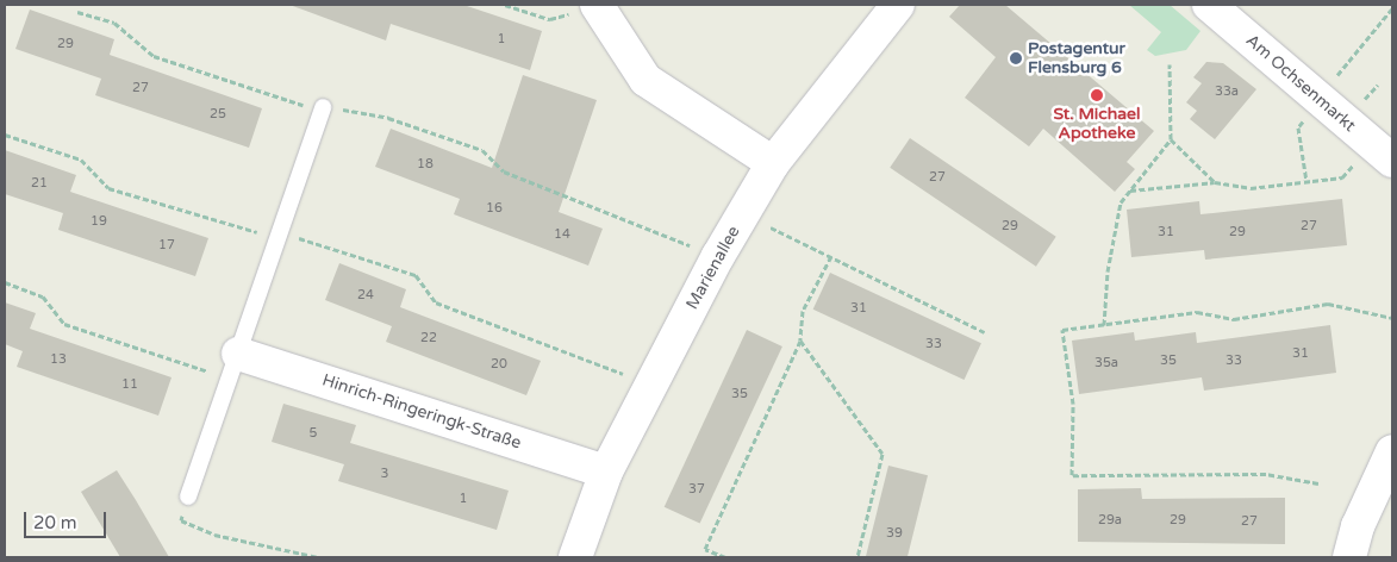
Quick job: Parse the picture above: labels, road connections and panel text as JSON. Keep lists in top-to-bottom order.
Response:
{
  "streets": {
    "street": ["Am Ochsenmarkt", "Marienallee", "Hinrich-Ringeringk-Straße"]
  },
  "crossings": [
    ["Marienallee", "Hinrich-Ringeringk-Straße"]
  ],
  "places": ["Postagentur Flensburg 6", "St. Michael Apotheke"],
  "house_numbers": [
    "1",
    "29",
    "27",
    "33a",
    "25",
    "18",
    "27",
    "21",
    "16",
    "19",
    "29",
    "27",
    "31",
    "29",
    "14",
    "17",
    "24",
    "31",
    "22",
    "33",
    "31",
    "13",
    "35",
    "33",
    "35a",
    "20",
    "11",
    "35",
    "5",
    "3",
    "37",
    "1",
    "29a",
    "29",
    "27",
    "39"
  ],
  "scale_bar": "20 m"
}
